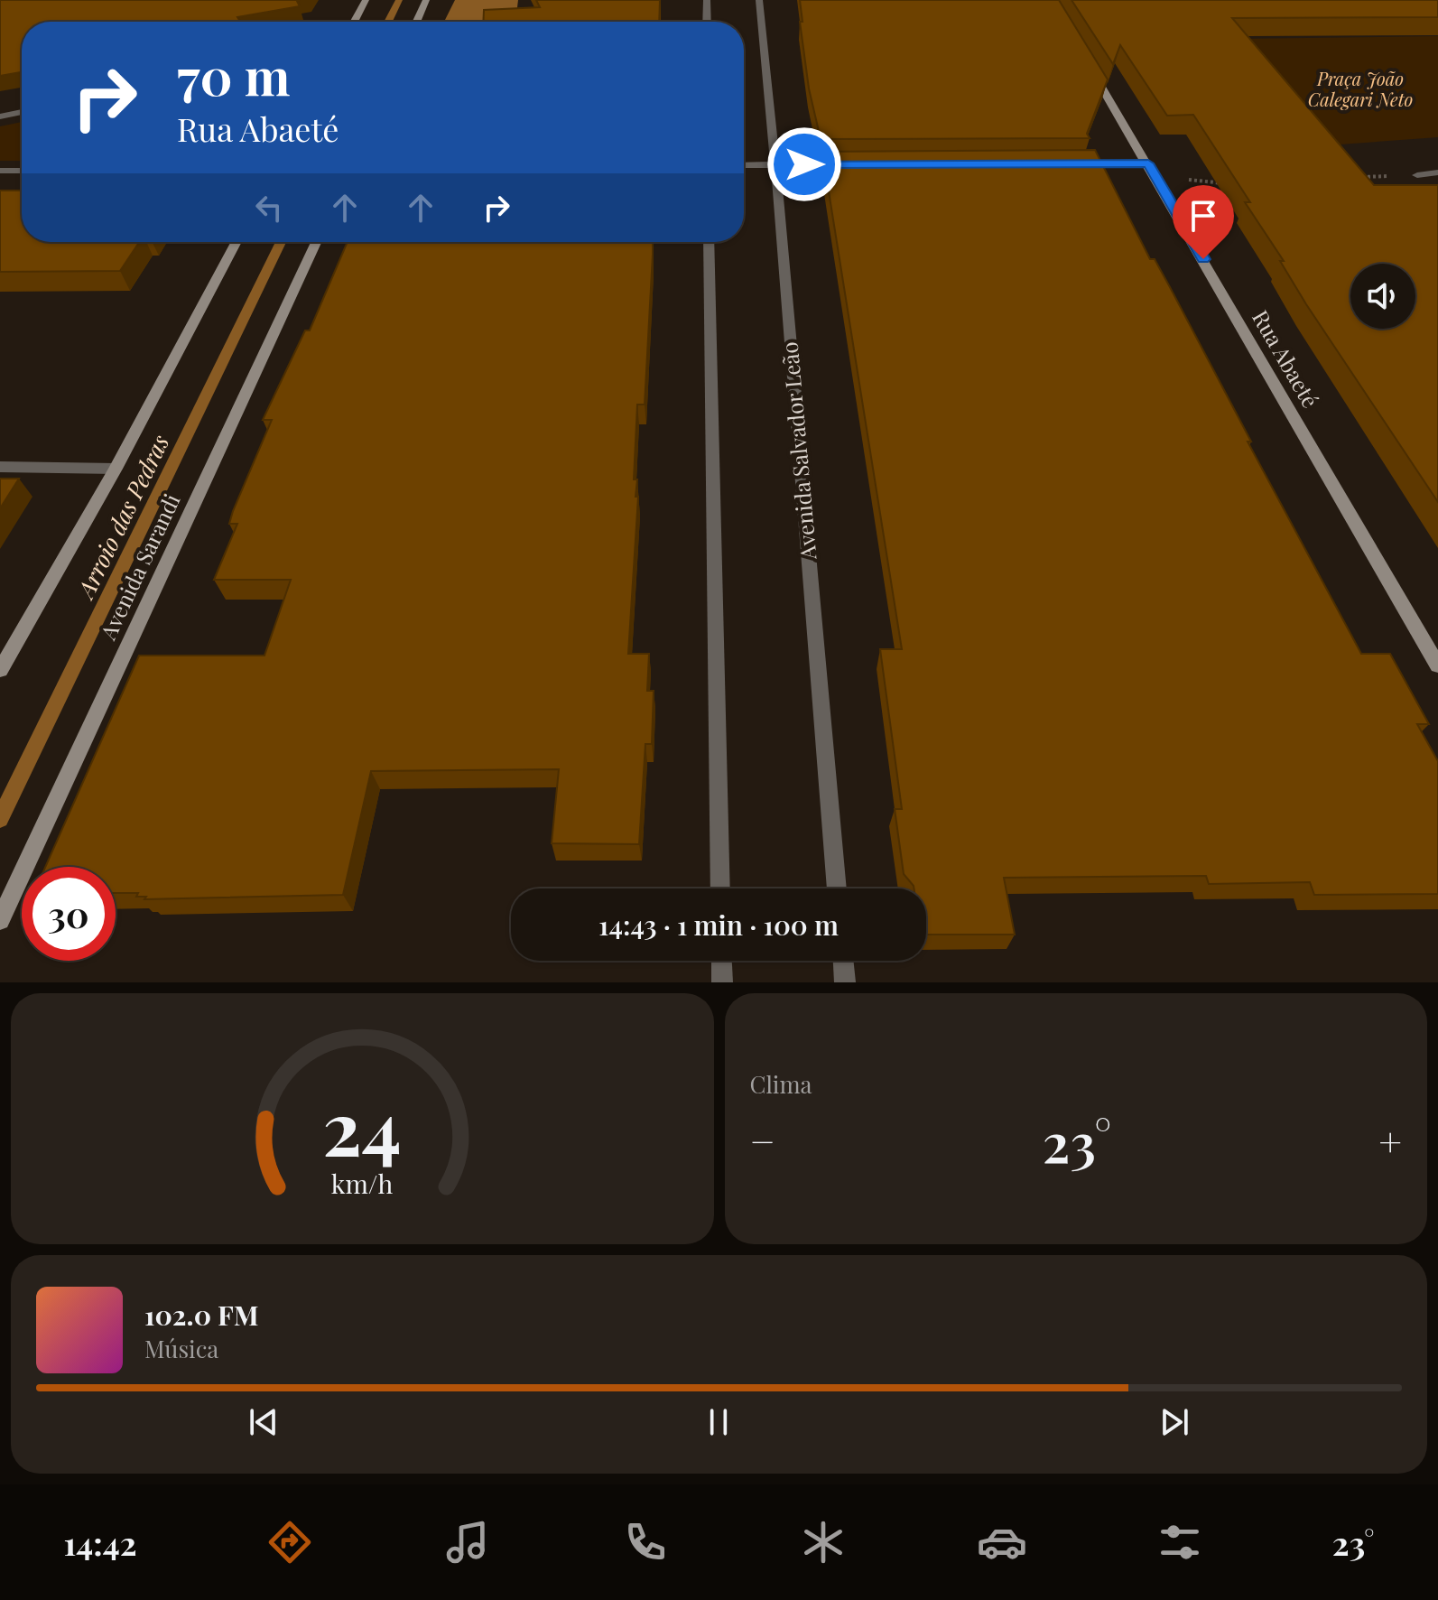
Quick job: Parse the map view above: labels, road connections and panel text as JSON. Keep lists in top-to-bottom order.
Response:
{
  "streets": {
    "street": ["Rua Abaeté", "Avenida Salvador Leão", "Avenida Sarandi"]
  },
  "water": ["Arroio das Pedras"],
  "parks": ["Praça João Calegari Neto"],
  "page": {
    "turn": ["70 m", "Rua Abaeté"],
    "limit": "30",
    "trip": "14:43 · 1 min · 100 m",
    "tile": "Clima",
    "heat": ["−", "23°", "+"],
    "song": ["102.0 FM", "Música"],
    "tabs": ["14:42", "23°"],
    "gauge": ["24", "km/h"]
  }
}
